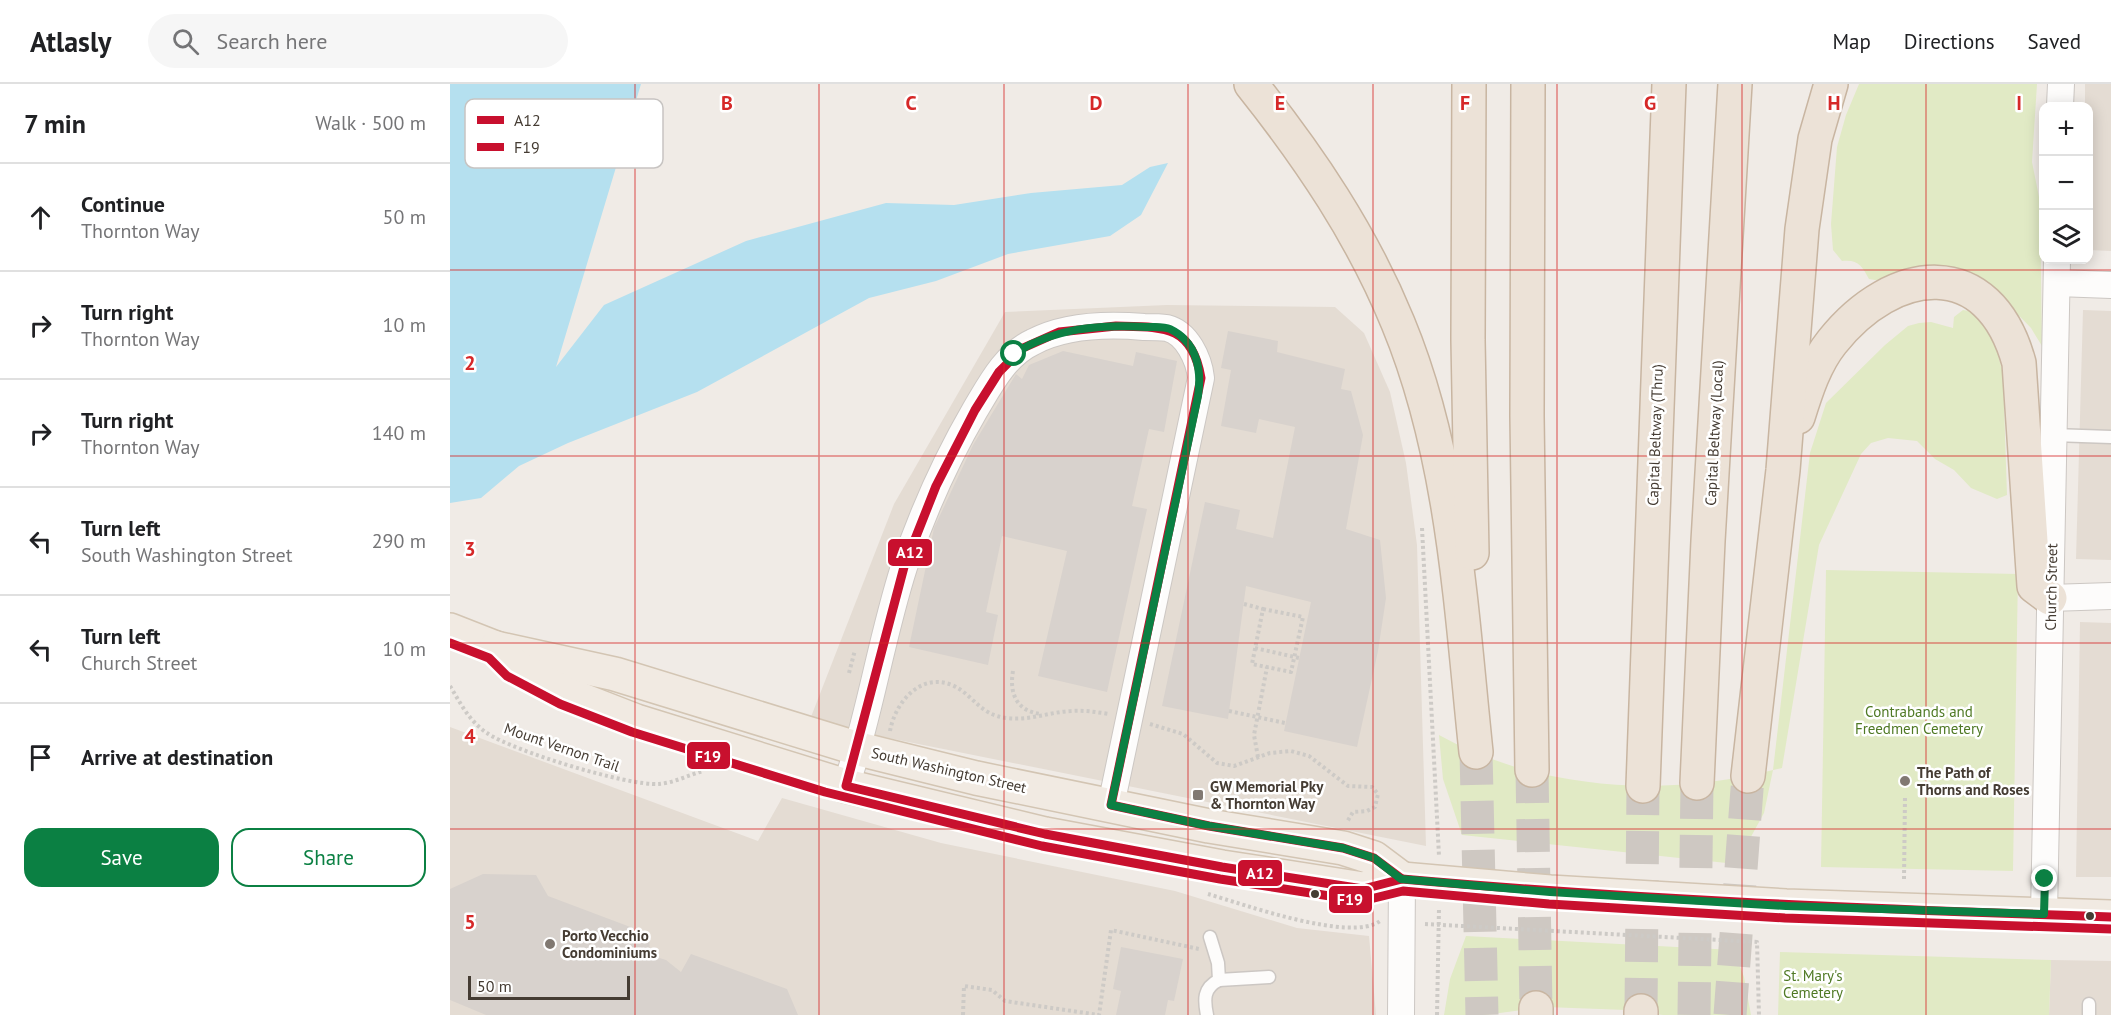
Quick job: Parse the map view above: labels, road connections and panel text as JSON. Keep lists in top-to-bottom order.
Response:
{
  "streets": {
    "highway": ["Capital Beltway (Local)", "Capital Beltway (Thru)"],
    "main road": ["South Washington Street"],
    "street": ["Church Street"],
    "path": ["Mount Vernon Trail"]
  },
  "crossings": [
    ["Church Street", "South Washington Street"]
  ],
  "parks": ["Contrabands and Freedmen Cemetery", "St. Mary's Cemetery"],
  "places": {
    "other": ["The Path of Thorns and Roses", "Porto Vecchio Condominiums"],
    "transit": ["GW Memorial Pky & Thornton Way"]
  },
  "lines": ["transit line A12", "transit line F19"],
  "legend": ["A12", "F19"],
  "scale_bar": "50 m",
  "page": {
    "header": "Atlasly",
    "search": "Search here",
    "nav": ["Map", "Directions", "Saved"],
    "heading": ["7 min", "Walk · 500 m"],
    "map_buttons": ["+", "−"],
    "list": [
      ["Continue", "Thornton Way", "50 m"],
      ["Turn right", "Thornton Way", "10 m"],
      ["Turn right", "Thornton Way", "140 m"],
      ["Turn left", "South Washington Street", "290 m"],
      ["Turn left", "Church Street", "10 m"],
      "Arrive at destination"
    ],
    "buttons": ["Save", "Share"],
    "scale": "50 m"
  },
  "grid": {
    "columns": [
      "B",
      "C",
      "D",
      "E",
      "F",
      "G",
      "H",
      "I"
    ],
    "rows": [
      "2",
      "3",
      "4",
      "5"
    ]
  }
}
